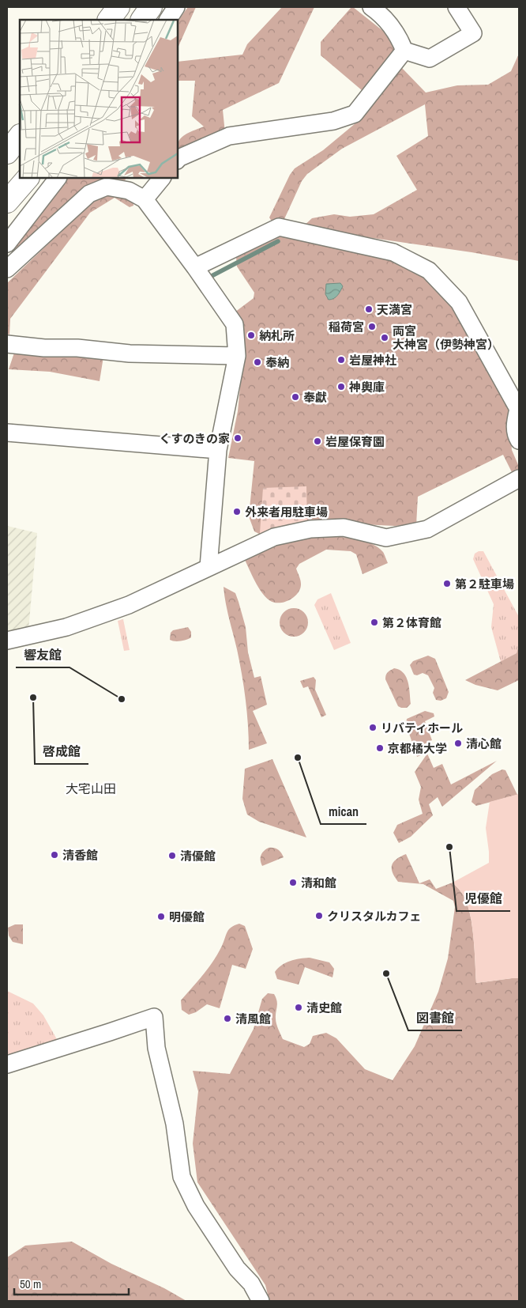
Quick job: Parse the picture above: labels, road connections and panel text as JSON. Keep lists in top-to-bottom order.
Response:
{
  "districts": ["大宅山田"],
  "places": [
    "天満宮",
    "稲荷宮",
    "納札所",
    "両宮 大神宮（伊勢神宮）",
    "岩屋神社",
    "奉納",
    "神輿庫",
    "奉獻",
    "くすのきの家",
    "岩屋保育園",
    "外来者用駐車場",
    "第２駐車場",
    "第２体育館",
    "啓成館",
    "響友館",
    "リバティホール",
    "清心館",
    "京都橘大学",
    "mican",
    "児優館",
    "清香館",
    "清優館",
    "清和館",
    "クリスタルカフェ",
    "明優館",
    "図書館",
    "清史館",
    "清風館"
  ],
  "scale_bar": "50 m"
}
